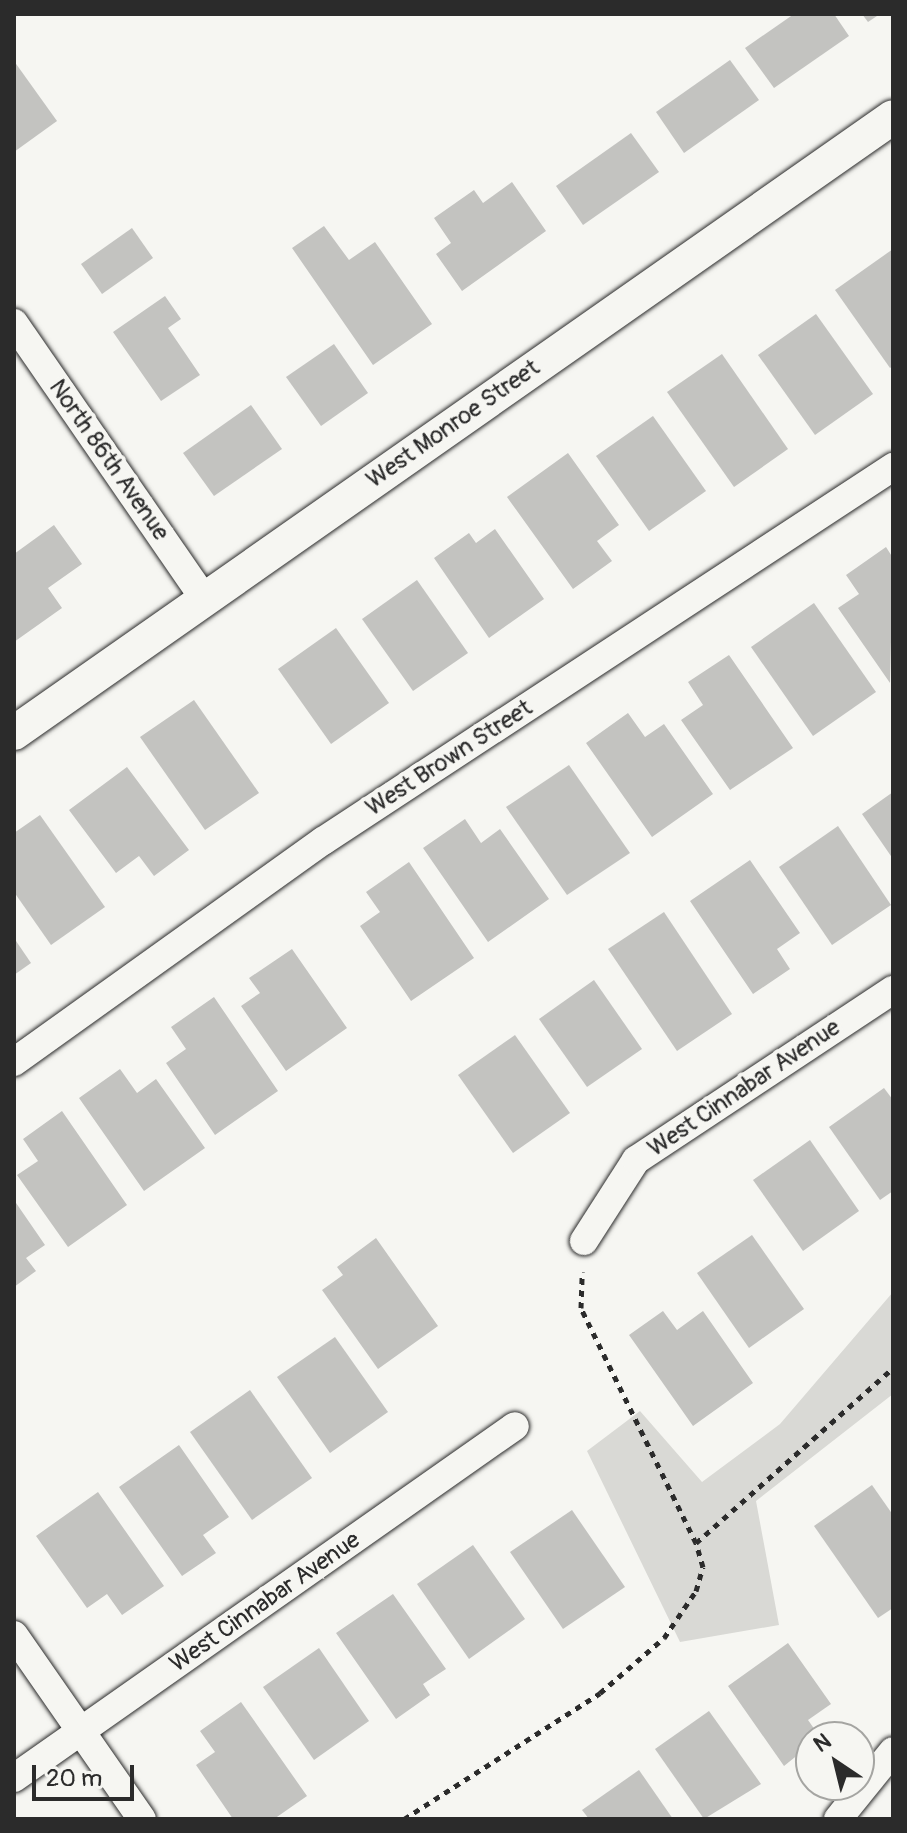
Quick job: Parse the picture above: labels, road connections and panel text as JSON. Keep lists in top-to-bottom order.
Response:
{
  "streets": {
    "street": [
      "West Monroe Street",
      "North 86th Avenue",
      "West Brown Street",
      "West Cinnabar Avenue"
    ]
  },
  "crossings": [
    ["West Monroe Street", "North 86th Avenue"]
  ],
  "scale_bar": "20 m",
  "north": "top left"
}
